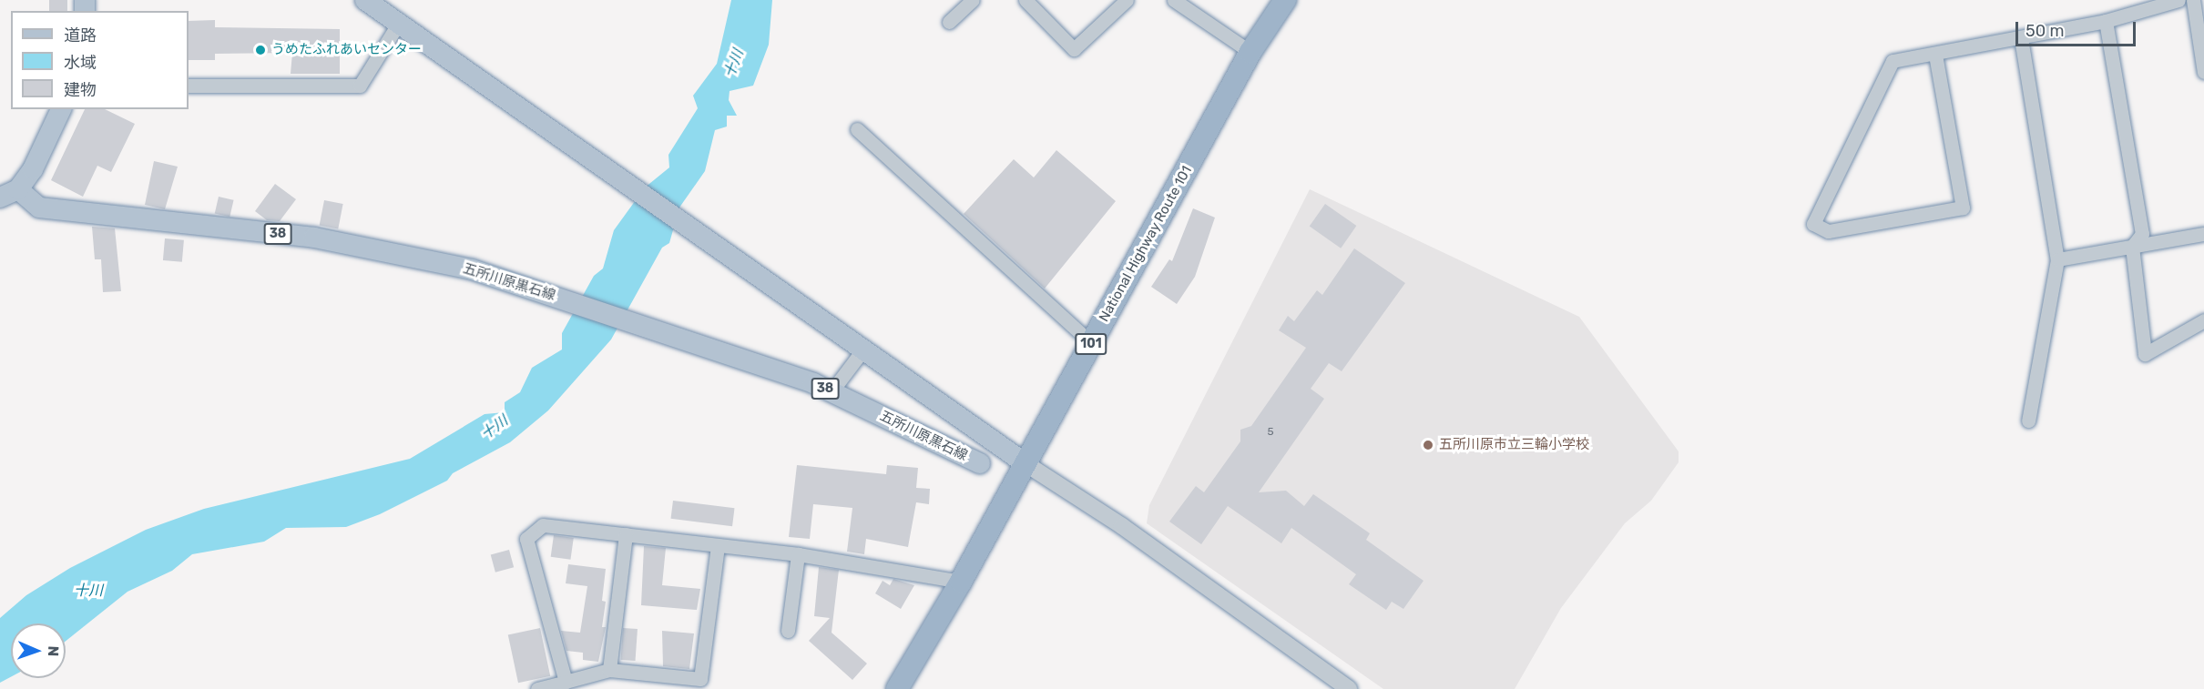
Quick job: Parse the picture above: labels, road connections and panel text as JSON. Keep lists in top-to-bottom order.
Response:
{
  "streets": {
    "highway": ["National Highway Route 101", "101"],
    "main road": ["38", "五所川原黒石線"]
  },
  "crossings": [
    ["National Highway Route 101", "五所川原黒石線"]
  ],
  "water": ["十川"],
  "places": ["うめたふれあいセンター", "五所川原市立三輪小学校"],
  "house_numbers": ["5"],
  "legend": ["道路", "水域", "建物"],
  "scale_bar": "50 m",
  "north": "right"
}
